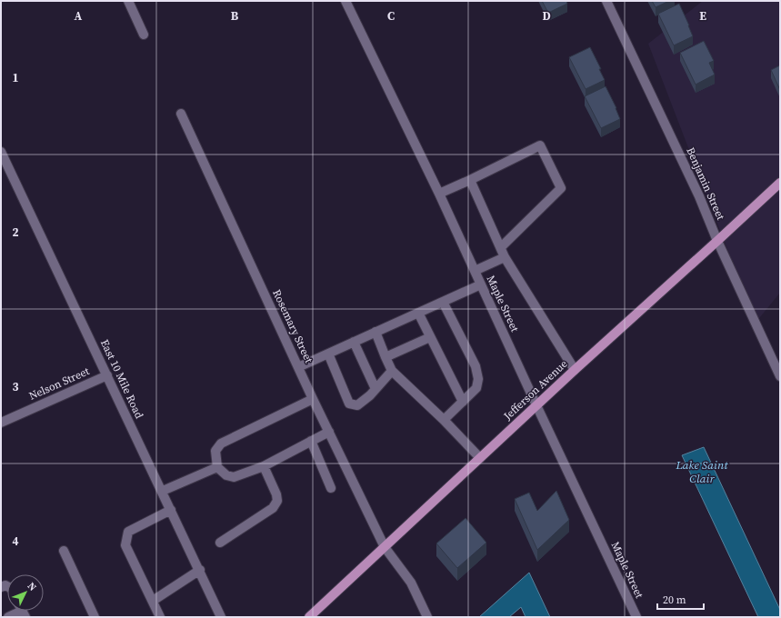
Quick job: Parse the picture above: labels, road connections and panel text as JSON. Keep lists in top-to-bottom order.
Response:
{
  "streets": {
    "main road": ["Jefferson Avenue"],
    "street": [
      "Benjamin Street",
      "Maple Street",
      "Rosemary Street",
      "East 10 Mile Road",
      "Nelson Street"
    ]
  },
  "crossings": [
    ["Benjamin Street", "Jefferson Avenue"],
    ["Maple Street", "Jefferson Avenue"],
    ["Rosemary Street", "Jefferson Avenue"],
    ["East 10 Mile Road", "Nelson Street"]
  ],
  "water": ["Lake Saint Clair"],
  "scale_bar": "20 m",
  "north": "top right",
  "grid": {
    "columns": [
      "A",
      "B",
      "C",
      "D",
      "E"
    ],
    "rows": [
      "1",
      "2",
      "3",
      "4"
    ]
  }
}
